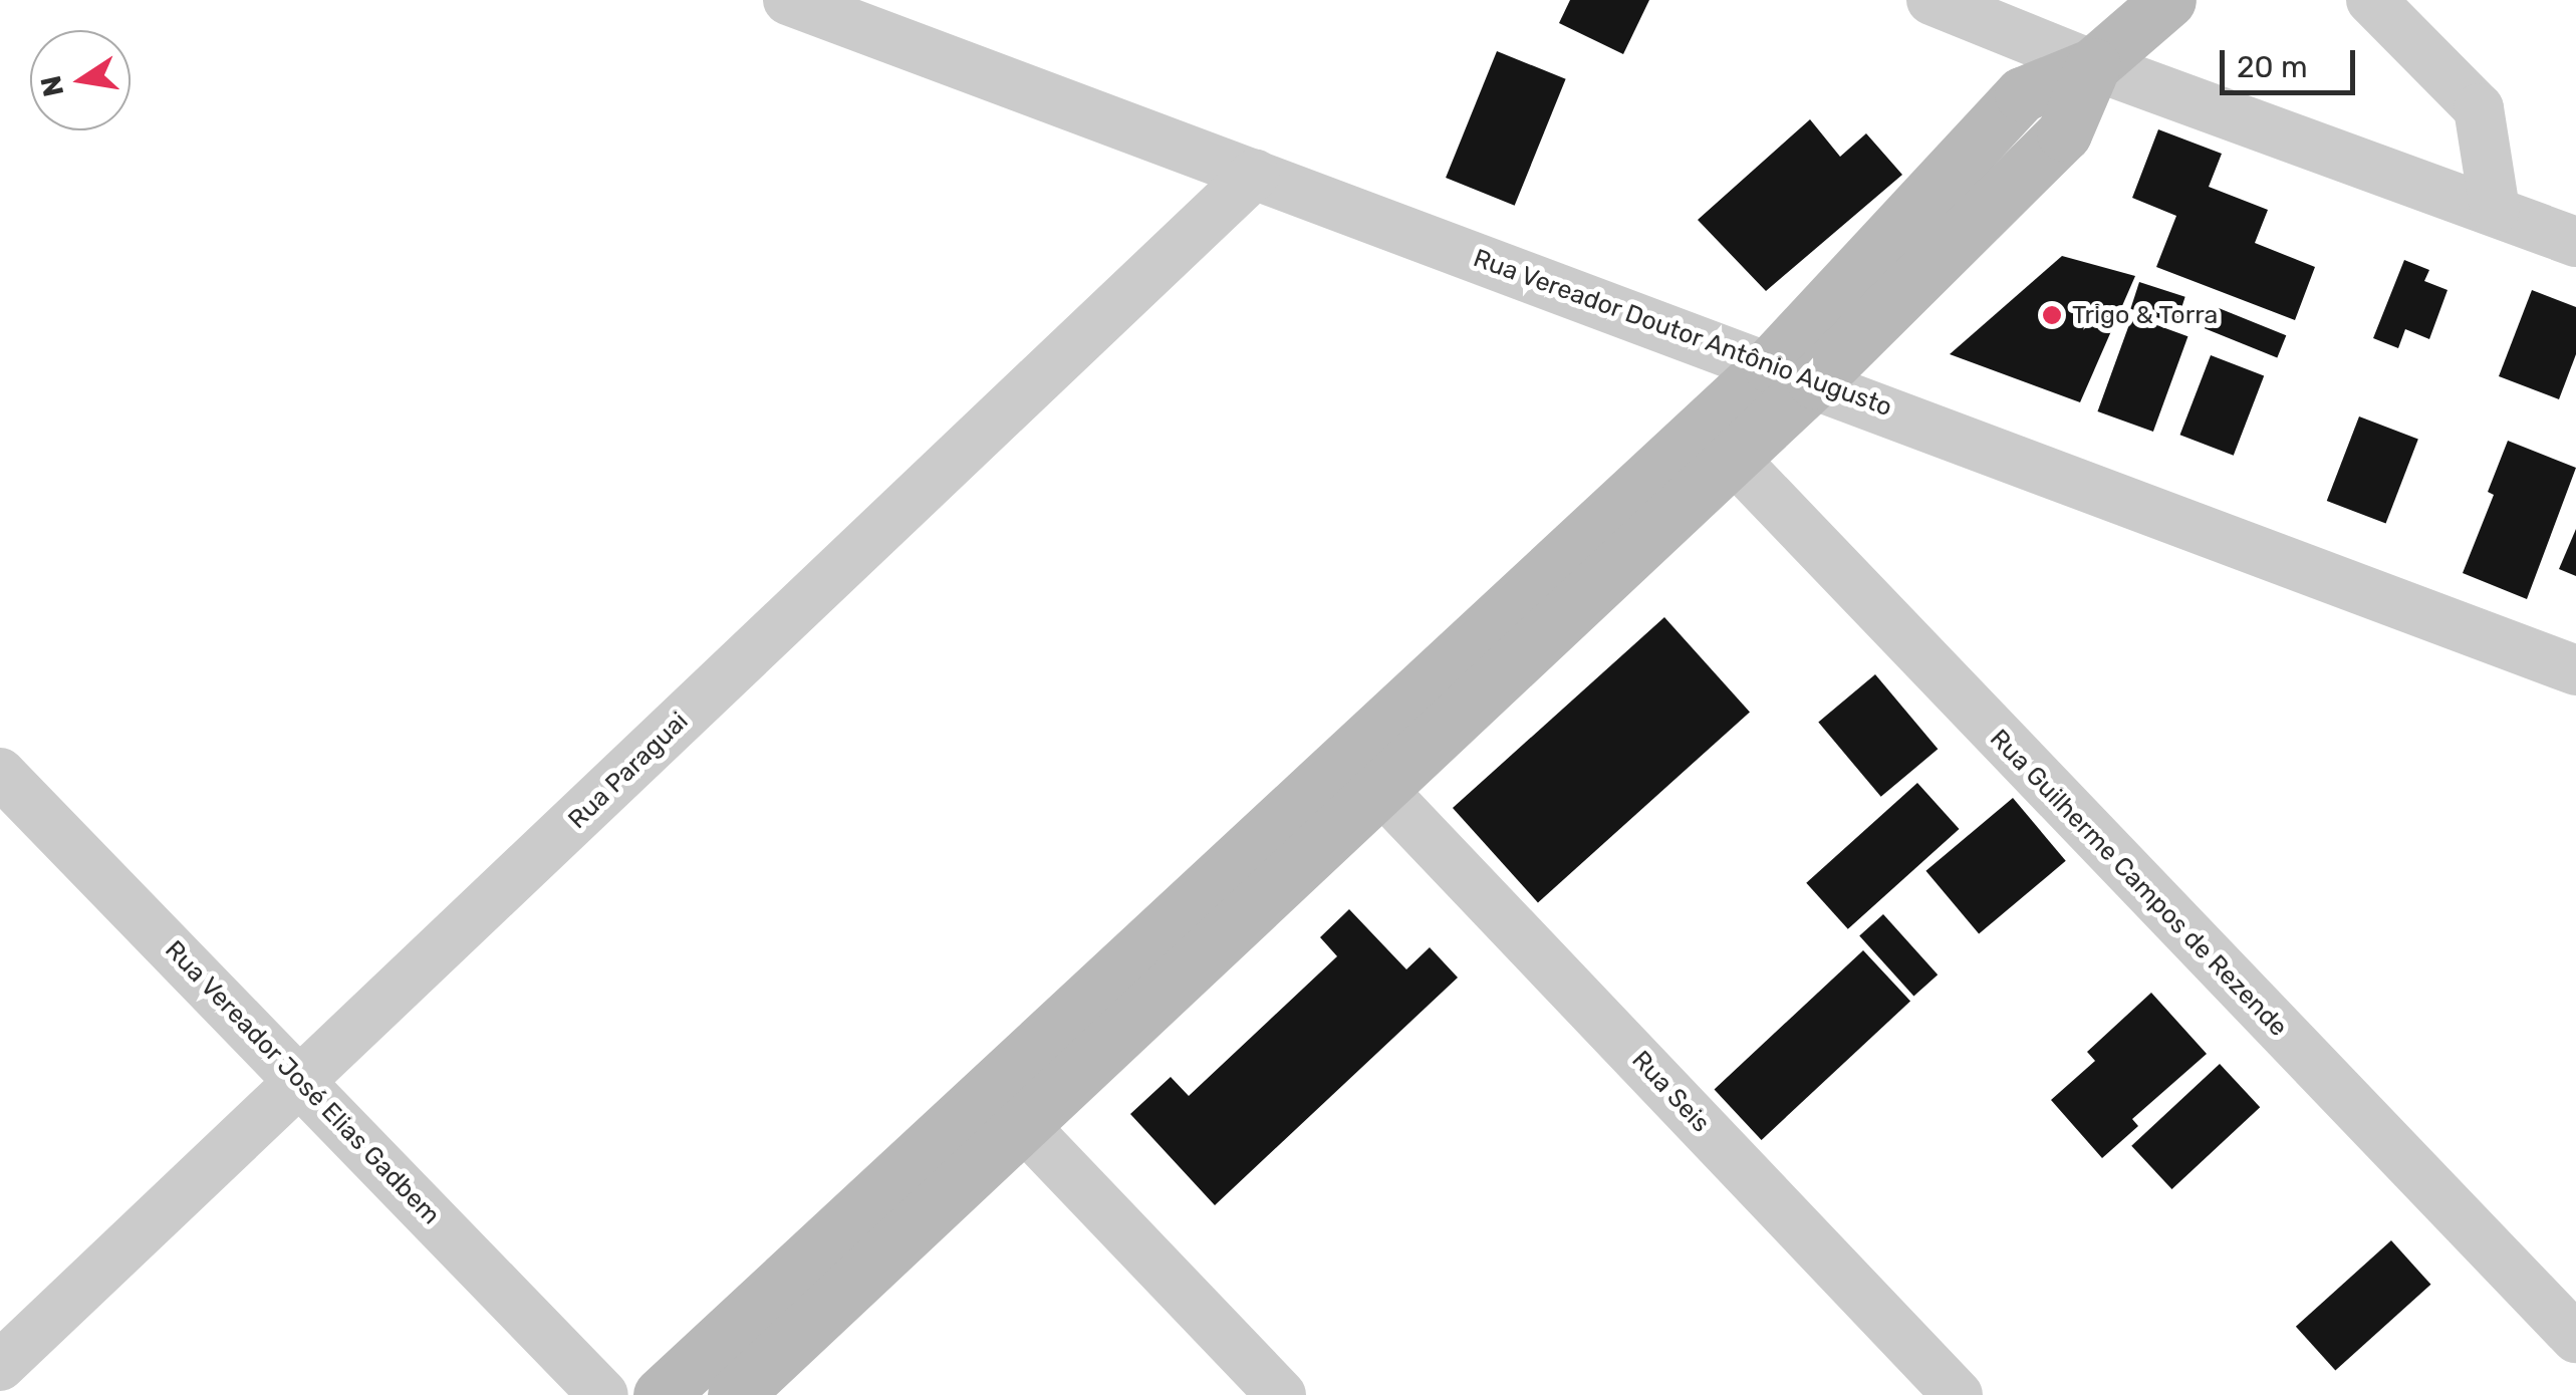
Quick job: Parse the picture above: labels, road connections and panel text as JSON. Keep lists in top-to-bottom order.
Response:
{
  "streets": {
    "street": [
      "Rua Vereador Doutor Antônio Augusto",
      "Rua Paraguai",
      "Rua Guilherme Campos de Rezende",
      "Rua Vereador José Elias Gadbem",
      "Rua Seis"
    ]
  },
  "crossings": [
    ["Rua Vereador Doutor Antônio Augusto", "Rua Paraguai"],
    ["Rua Paraguai", "Rua Vereador José Elias Gadbem"]
  ],
  "places": ["Trigo & Torra"],
  "scale_bar": "20 m",
  "north": "left"
}
